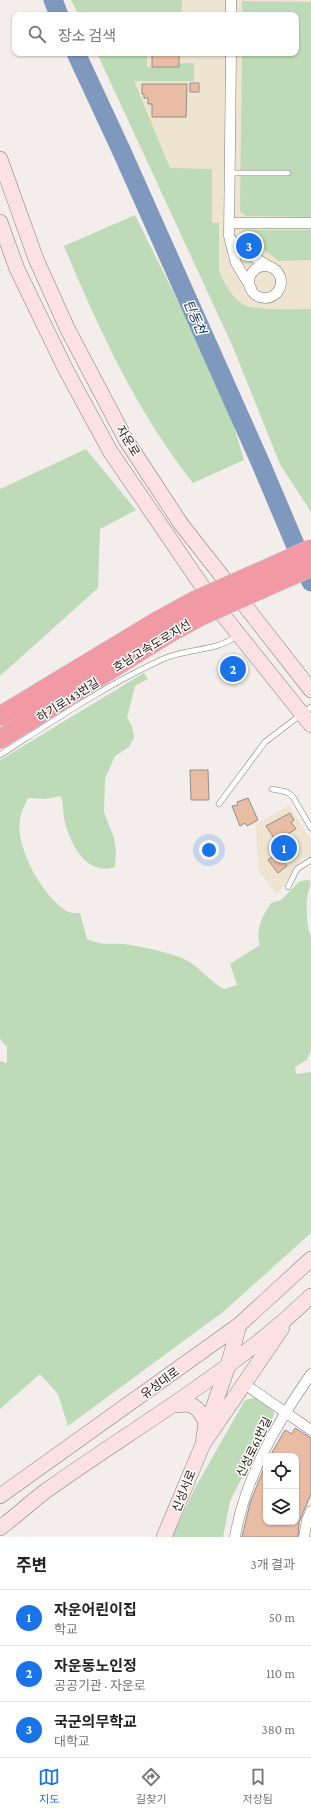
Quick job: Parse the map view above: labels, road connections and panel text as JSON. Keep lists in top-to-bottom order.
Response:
{
  "streets": {
    "highway": ["호남고속도로지선"],
    "street": [
      "자운로",
      "유성대로",
      "신성로61번길",
      "신성서로"
    ],
    "lane": ["하기로143번길"]
  },
  "crossings": [
    ["자운로", "하기로143번길"]
  ],
  "water": ["탄동천"],
  "page": {
    "search": "장소 검색",
    "pins": ["3", "2", "1"],
    "heading": ["주변", "3개 결과"],
    "list": [
      {
        "mark": "1",
        "name": "자운어린이집",
        "note": "학교",
        "value": "50 m"
      },
      {
        "mark": "2",
        "name": "자운동노인정",
        "note": "공공기관 · 자운로",
        "value": "110 m"
      },
      {
        "mark": "3",
        "name": "국군의무학교",
        "note": "대학교",
        "value": "380 m"
      }
    ],
    "nav": ["지도", "길찾기", "저장됨"]
  }
}
